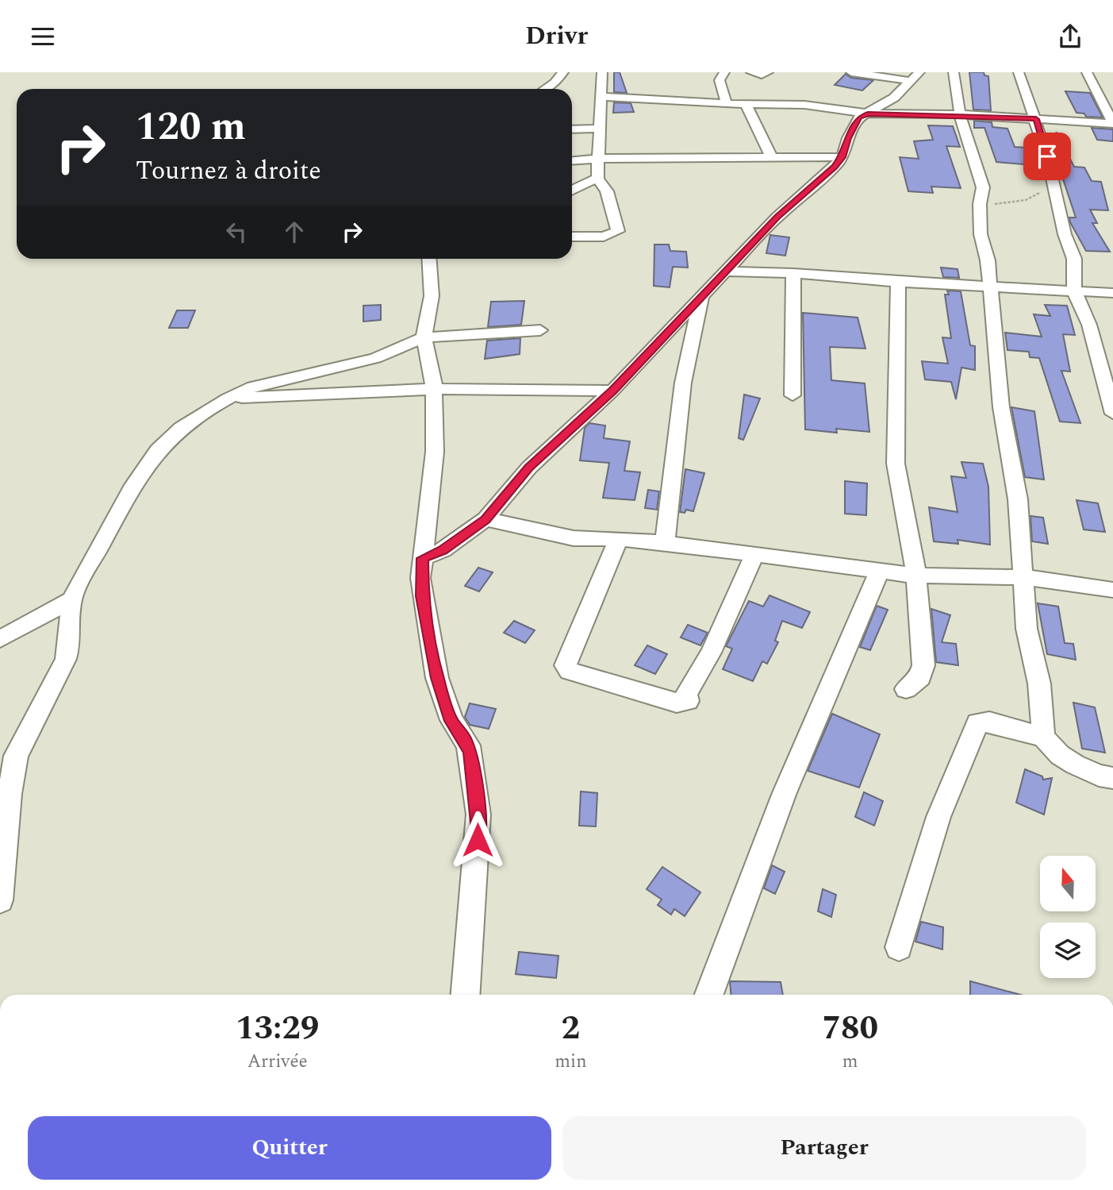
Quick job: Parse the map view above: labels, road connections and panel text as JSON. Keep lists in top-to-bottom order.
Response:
{
  "north": "top",
  "page": {
    "header": "Drivr",
    "turn": ["120 m", "Tournez à droite"],
    "eta": [
      "13:29",
      "Arrivée",
      "2",
      "min",
      "780",
      "m"
    ],
    "buttons": ["Quitter", "Partager"]
  }
}
